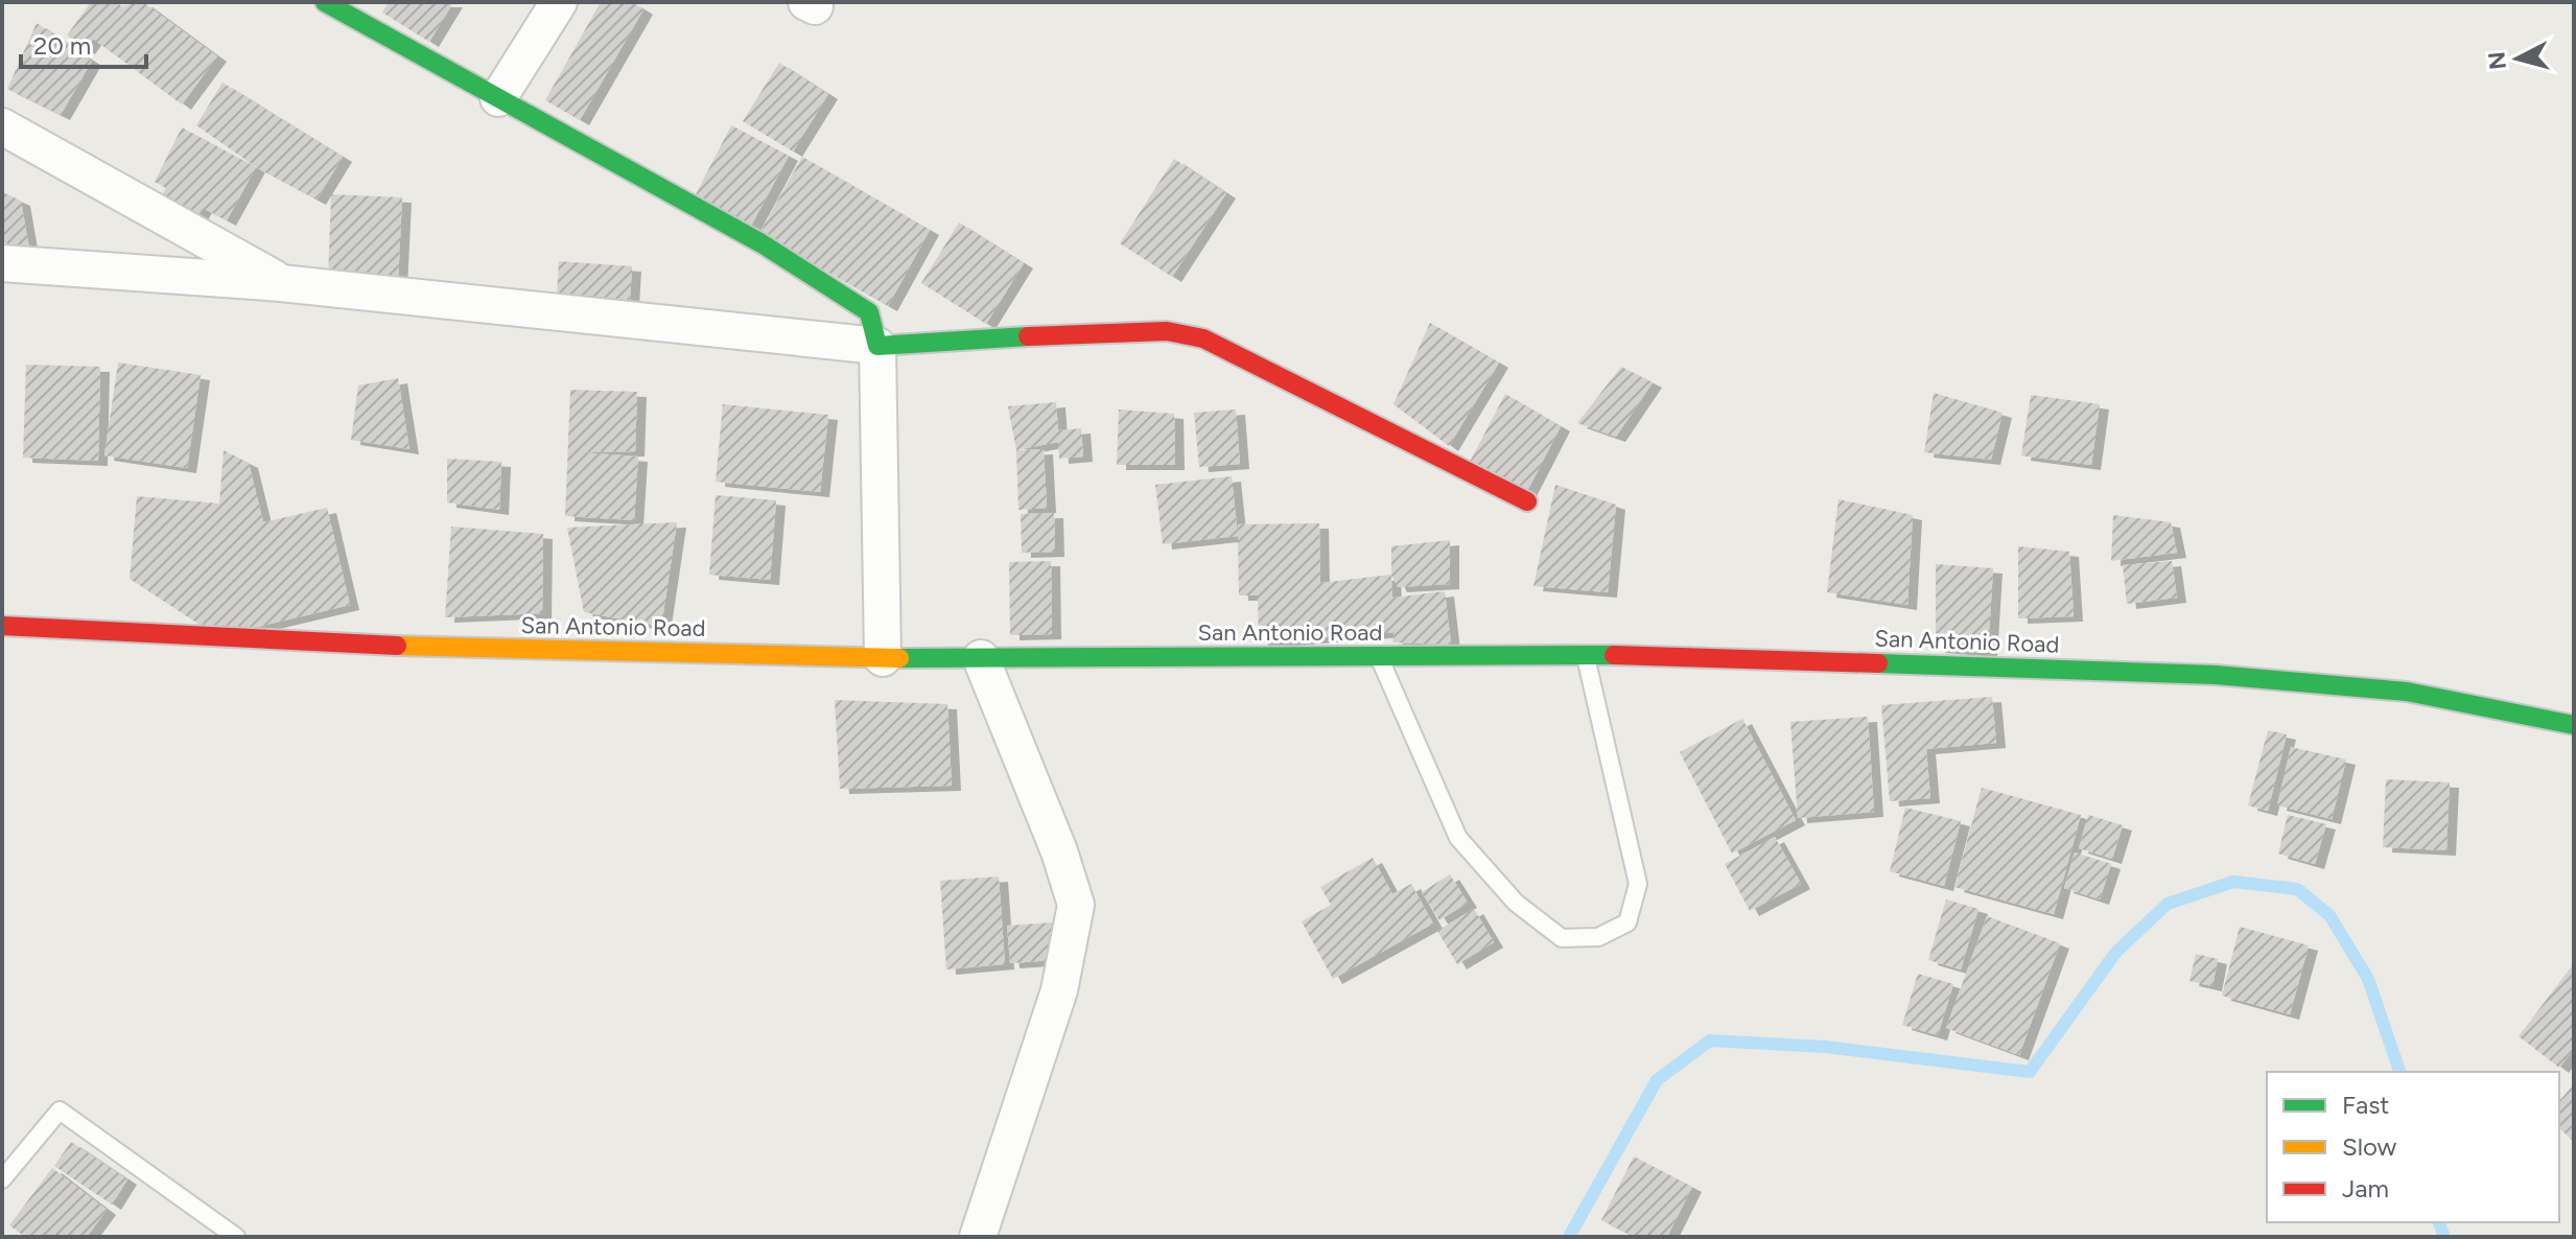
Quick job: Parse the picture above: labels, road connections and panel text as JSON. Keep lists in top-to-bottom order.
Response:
{
  "streets": {
    "street": ["San Antonio Road"]
  },
  "legend": ["Fast", "Slow", "Jam"],
  "scale_bar": "20 m",
  "north": "left"
}
